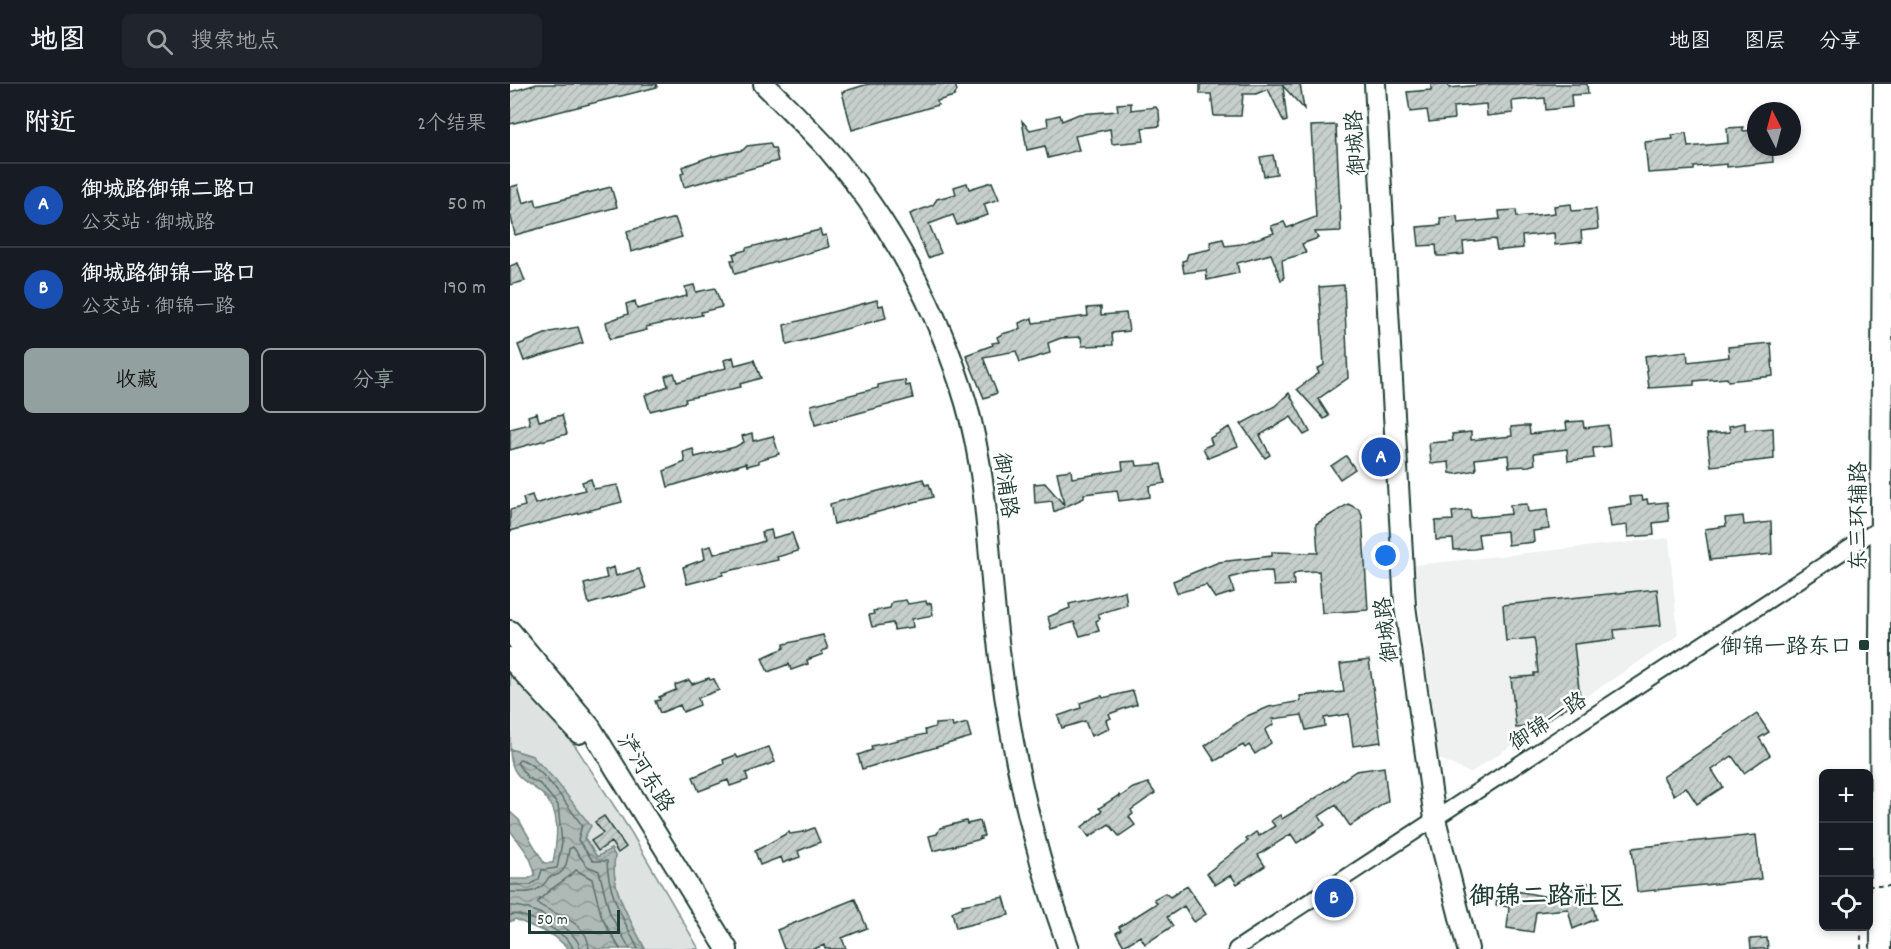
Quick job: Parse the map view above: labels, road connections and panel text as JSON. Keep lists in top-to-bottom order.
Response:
{
  "streets": {
    "street": [
      "御城路",
      "御浦路",
      "东三环辅路",
      "御锦一路",
      "浐河东路"
    ]
  },
  "crossings": [
    ["御城路", "御锦一路"],
    ["东三环辅路", "御锦一路"]
  ],
  "districts": ["御锦二路社区"],
  "places": {
    "transit": ["御锦一路东口"]
  },
  "scale_bar": "50 m",
  "north": "top",
  "page": {
    "header": "地图",
    "search": "搜索地点",
    "nav": ["地图", "图层", "分享"],
    "heading": ["附近", "2个结果"],
    "list": [
      {
        "mark": "A",
        "name": "御城路御锦二路口",
        "note": "公交站 · 御城路",
        "value": "50 m"
      },
      {
        "mark": "B",
        "name": "御城路御锦一路口",
        "note": "公交站 · 御锦一路",
        "value": "190 m"
      }
    ],
    "buttons": ["收藏", "分享"],
    "pins": ["A", "B"],
    "map_buttons": ["+", "−"],
    "scale": "50 m"
  }
}
